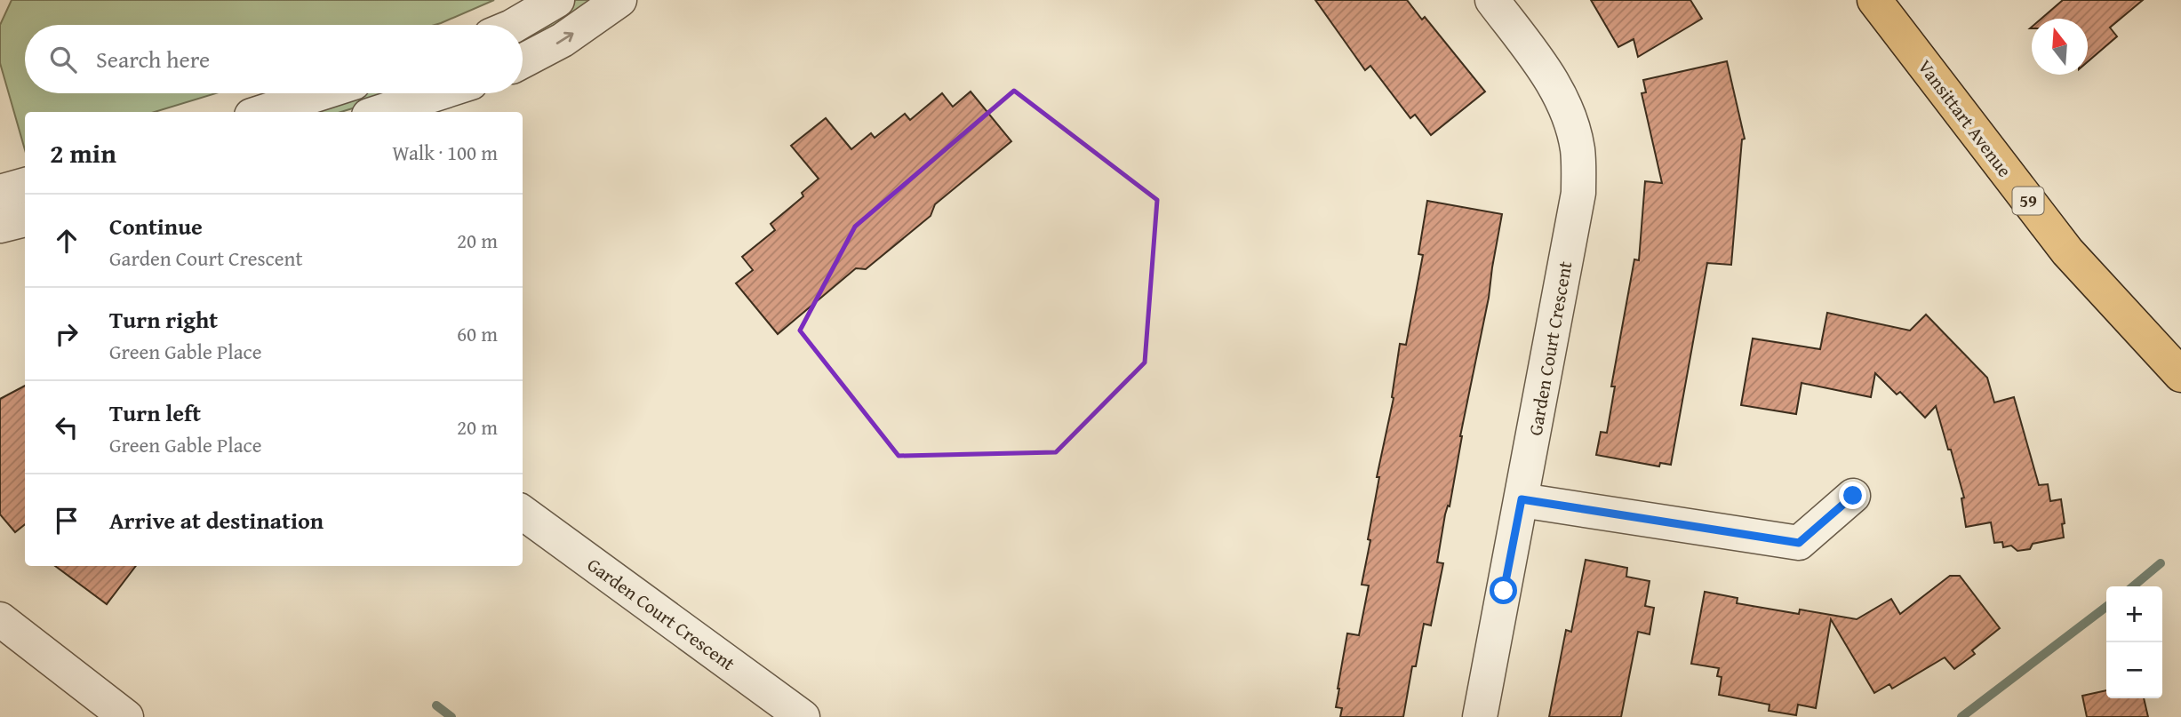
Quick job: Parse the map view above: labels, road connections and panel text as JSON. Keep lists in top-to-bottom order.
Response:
{
  "streets": {
    "main road": ["Vansittart Avenue", "59"],
    "street": ["Garden Court Crescent"]
  },
  "north": "top",
  "page": {
    "search": "Search here",
    "heading": ["2 min", "Walk · 100 m"],
    "list": [
      ["Continue", "Garden Court Crescent", "20 m"],
      ["Turn right", "Green Gable Place", "60 m"],
      ["Turn left", "Green Gable Place", "20 m"],
      "Arrive at destination"
    ],
    "map_buttons": ["+", "−"]
  }
}
